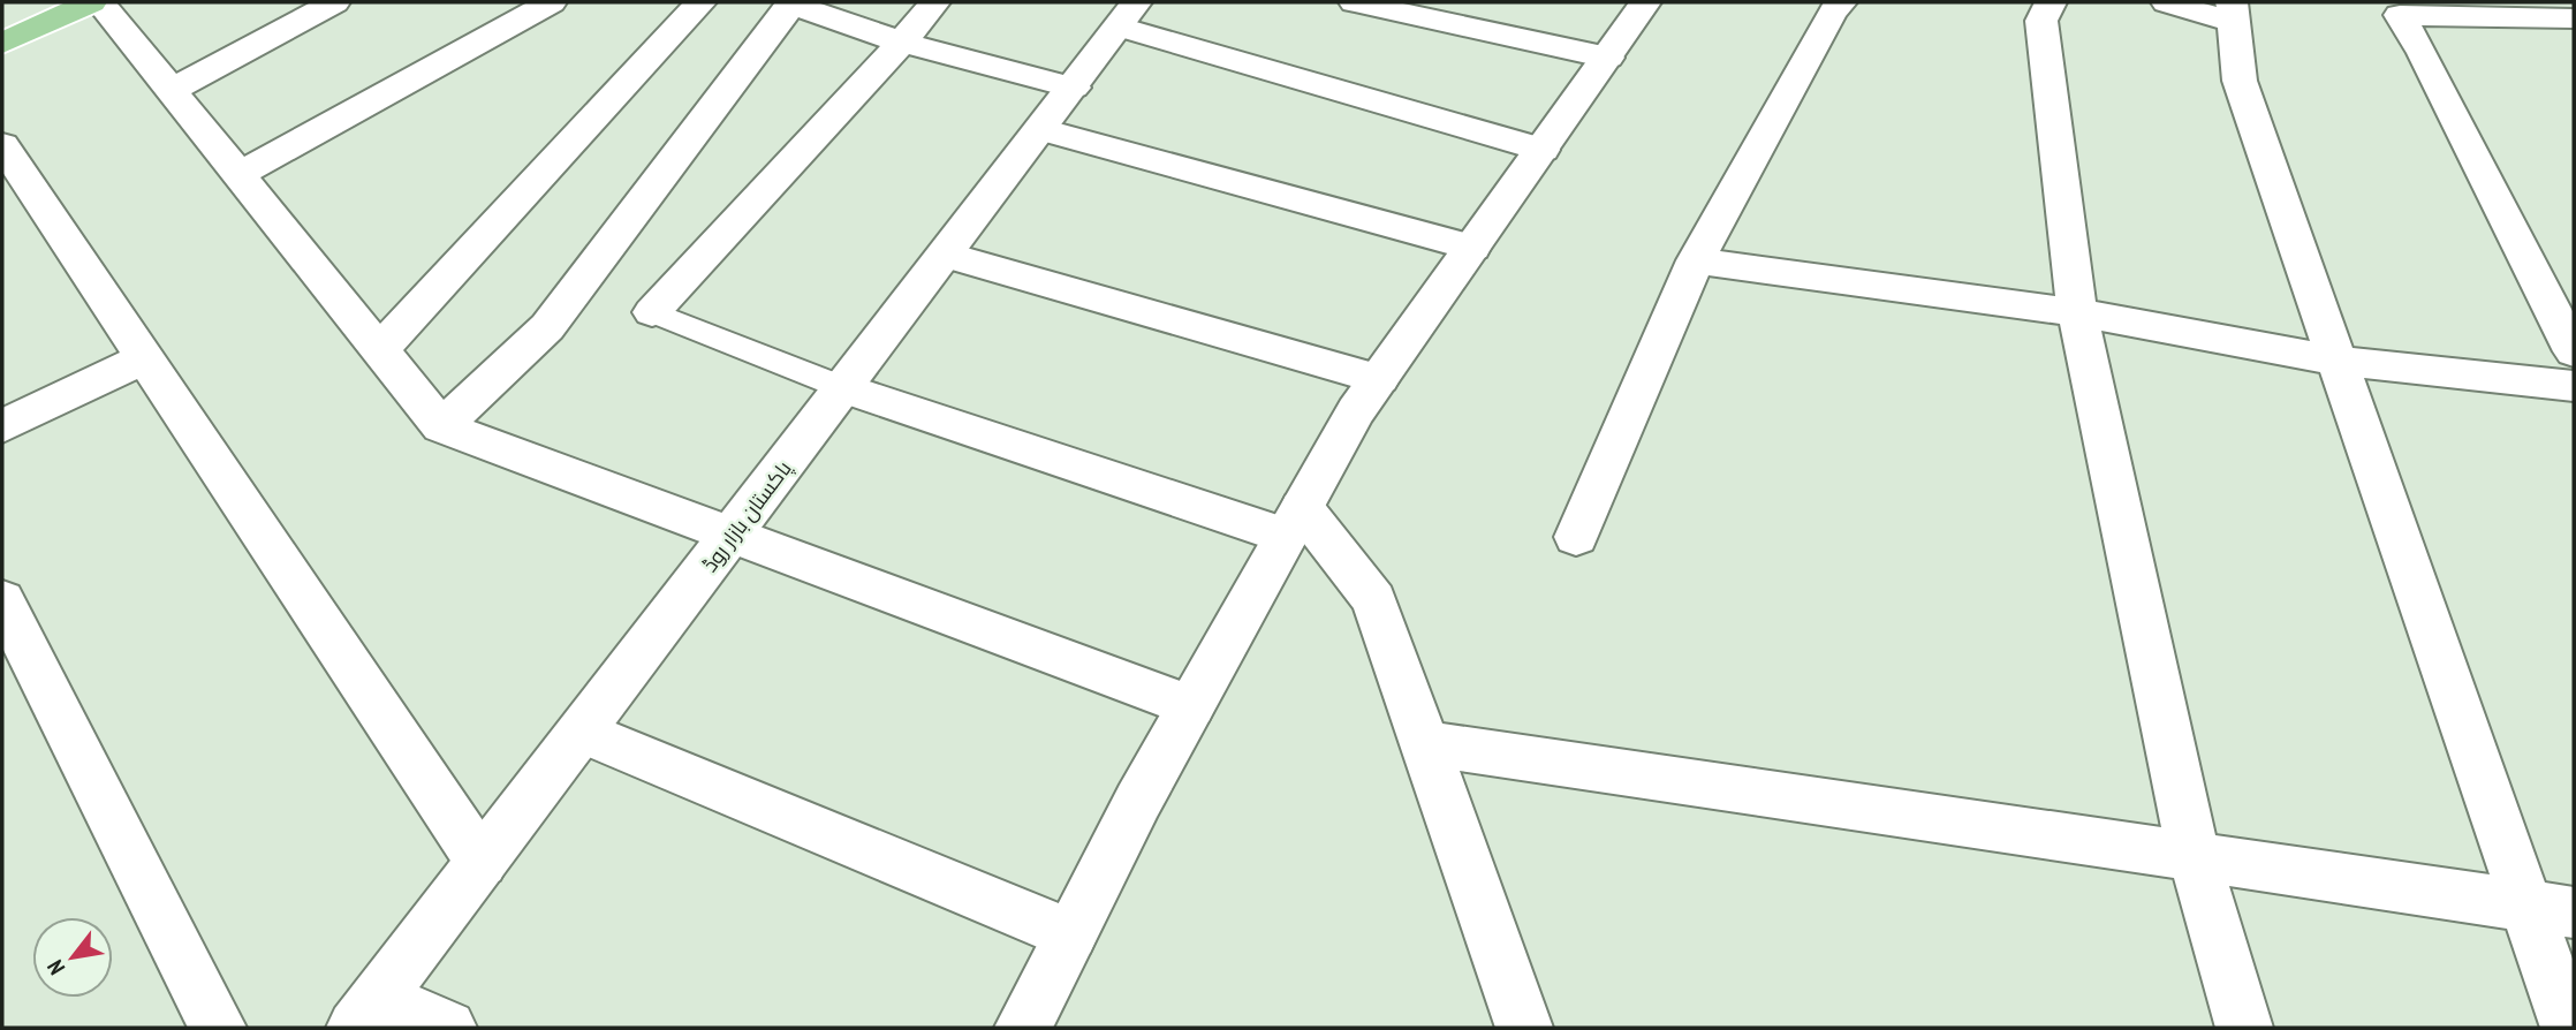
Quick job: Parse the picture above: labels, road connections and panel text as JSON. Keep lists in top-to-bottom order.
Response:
{
  "streets": {
    "street": ["پاکستان بازار روڈ"]
  },
  "north": "bottom left"
}
